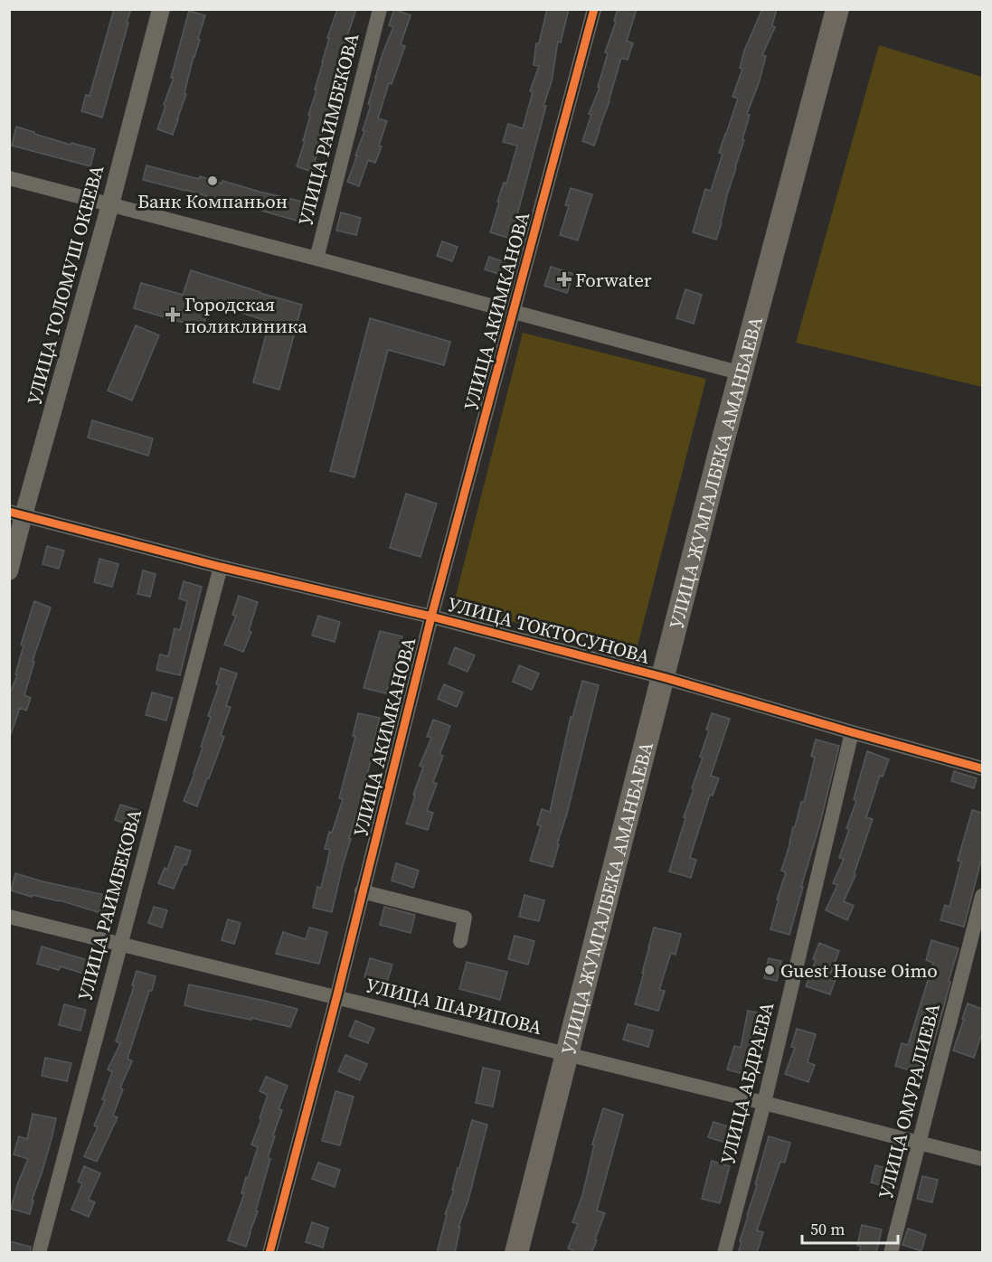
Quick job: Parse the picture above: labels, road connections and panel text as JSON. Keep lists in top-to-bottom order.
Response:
{
  "streets": {
    "main road": ["УЛИЦА ЖУМГАЛБЕКА АМАНБАЕВА"],
    "street": [
      "УЛИЦА РАИМБЕКОВА",
      "УЛИЦА ТОЛОМУШ ОКЕЕВА",
      "УЛИЦА АКИМКАНОВА",
      "УЛИЦА ТОКТОСУНОВА",
      "УЛИЦА ШАРИПОВА",
      "УЛИЦА АБДРАЕВА",
      "УЛИЦА ОМУРАЛИЕВА"
    ]
  },
  "crossings": [
    ["УЛИЦА РАИМБЕКОВА", "УЛИЦА ТОКТОСУНОВА"],
    ["УЛИЦА РАИМБЕКОВА", "УЛИЦА ШАРИПОВА"],
    ["УЛИЦА ТОЛОМУШ ОКЕЕВА", "УЛИЦА ТОКТОСУНОВА"],
    ["УЛИЦА АКИМКАНОВА", "УЛИЦА ТОКТОСУНОВА"],
    ["УЛИЦА АКИМКАНОВА", "УЛИЦА ШАРИПОВА"],
    ["УЛИЦА ЖУМГАЛБЕКА АМАНБАЕВА", "УЛИЦА ТОКТОСУНОВА"],
    ["УЛИЦА ЖУМГАЛБЕКА АМАНБАЕВА", "УЛИЦА ШАРИПОВА"],
    ["УЛИЦА ТОКТОСУНОВА", "УЛИЦА АБДРАЕВА"],
    ["УЛИЦА ШАРИПОВА", "УЛИЦА АБДРАЕВА"],
    ["УЛИЦА ШАРИПОВА", "УЛИЦА ОМУРАЛИЕВА"]
  ],
  "places": {
    "other": ["Банк Компаньон", "Guest House Oimo"],
    "health": ["Forwater", "Городская поликлиника"]
  },
  "scale_bar": "50 m"
}
